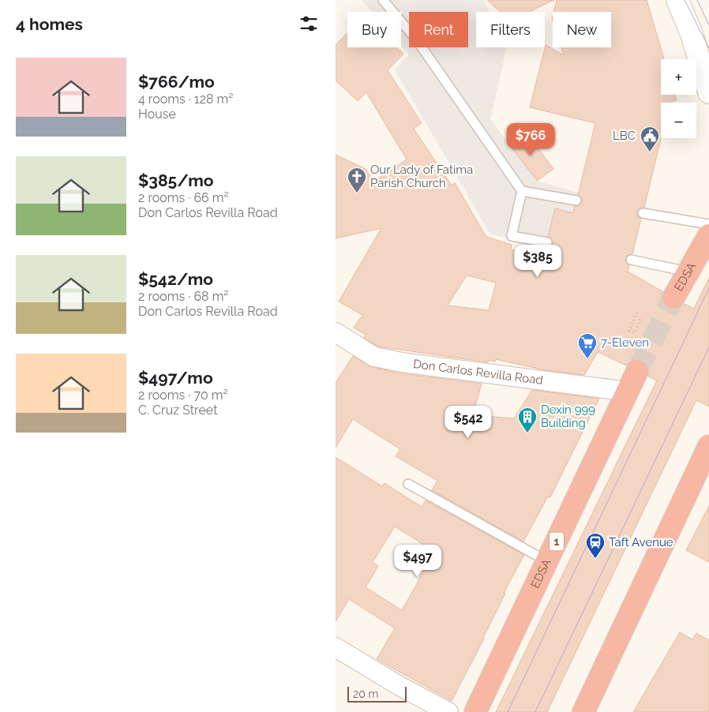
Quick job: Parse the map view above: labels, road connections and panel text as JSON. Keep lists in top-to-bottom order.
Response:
{
  "streets": {
    "highway": ["EDSA", "1"],
    "street": ["Don Carlos Revilla Road"]
  },
  "crossings": [
    ["EDSA", "Don Carlos Revilla Road"]
  ],
  "places": {
    "public building": ["LBC"],
    "church": ["Our Lady of Fatima Parish Church"],
    "supermarket": ["7-Eleven"],
    "building": ["Dexin 999 Building"],
    "station": ["Taft Avenue"]
  },
  "scale_bar": "20 m",
  "page": {
    "heading": "4 homes",
    "chip": [
      "Buy",
      "Rent",
      "Filters",
      "New"
    ],
    "list": [
      {
        "name": "$766/mo",
        "note": "4 rooms · 128 m² · House"
      },
      {
        "name": "$385/mo",
        "note": "2 rooms · 66 m² · Don Carlos Revilla Road"
      },
      {
        "name": "$542/mo",
        "note": "2 rooms · 68 m² · Don Carlos Revilla Road"
      },
      {
        "name": "$497/mo",
        "note": "2 rooms · 70 m² · C. Cruz Street"
      }
    ],
    "map_buttons": ["+", "−"],
    "price": [
      "$766",
      "$385",
      "$542",
      "$497"
    ],
    "scale": "20 m"
  }
}
